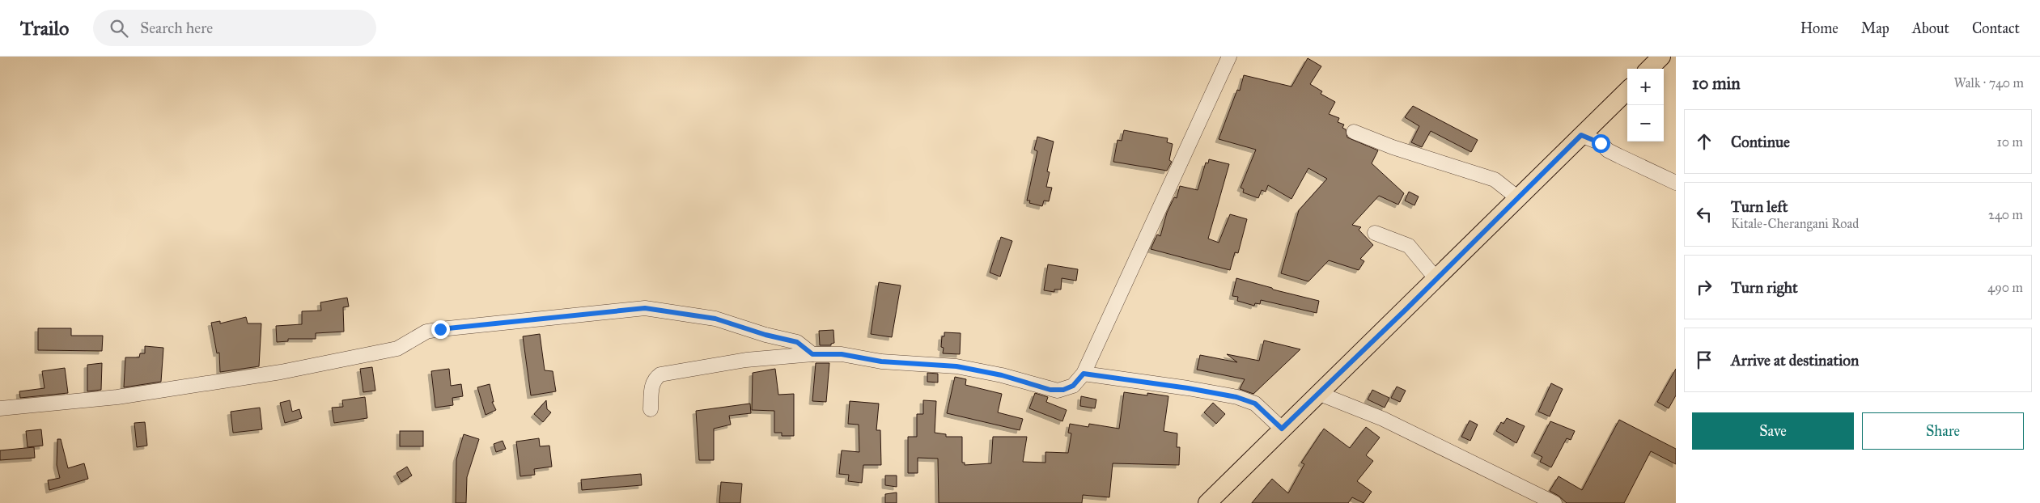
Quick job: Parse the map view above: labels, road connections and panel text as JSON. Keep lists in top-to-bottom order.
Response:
{
  "page": {
    "header": "Trailo",
    "search": "Search here",
    "nav": [
      "Home",
      "Map",
      "About",
      "Contact"
    ],
    "heading": ["10 min", "Walk · 740 m"],
    "map_buttons": ["+", "−"],
    "list": [
      ["Continue", "10 m"],
      ["Turn left", "Kitale-Cherangani Road", "240 m"],
      ["Turn right", "490 m"],
      "Arrive at destination"
    ],
    "buttons": ["Save", "Share"]
  }
}
